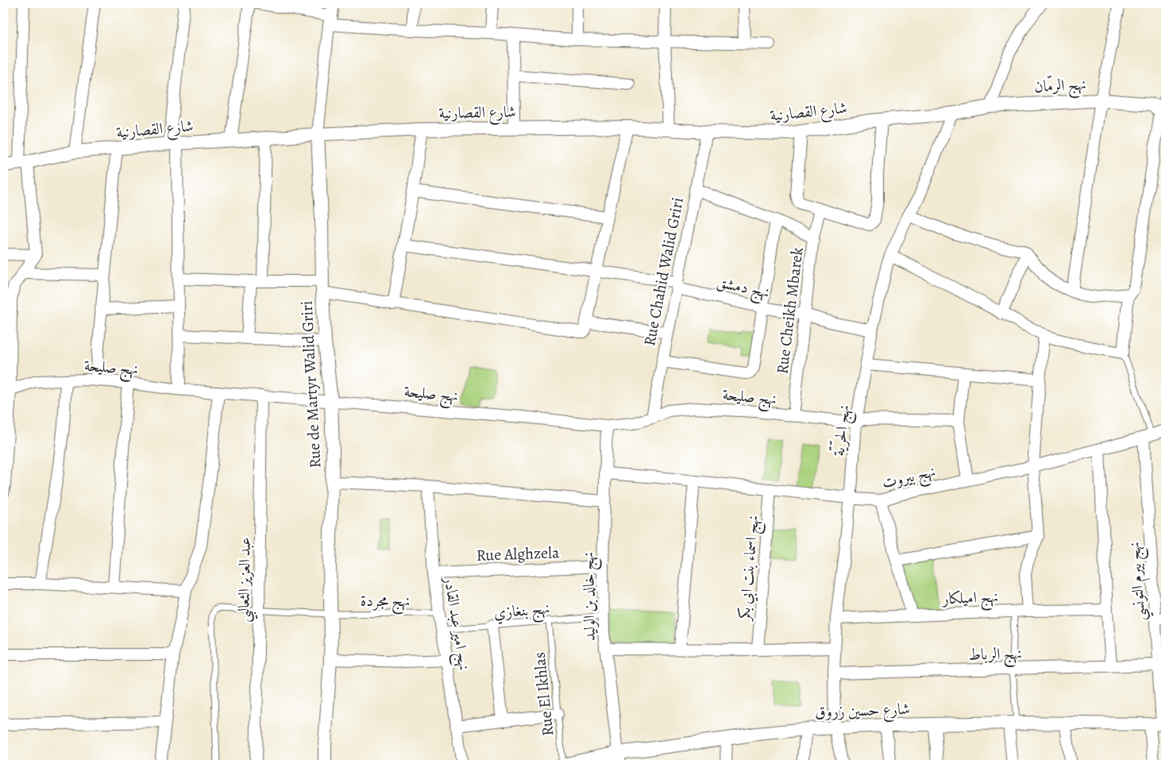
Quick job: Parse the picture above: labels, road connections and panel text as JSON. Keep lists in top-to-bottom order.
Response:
{
  "streets": {
    "street": [
      "نهج الرمّان",
      "شارع القصارنية",
      "Rue Chahid Walid Griri",
      "نهج دمشق",
      "Rue Cheikh Mbarek",
      "نهج صليحة",
      "Rue de Martyr Walid Griri",
      "نهج الحرّيّة",
      "نهج بيروت",
      "Rue Alghzela",
      "نهج اسماء بنت ابي بكر",
      "عبد العزيز الثعالبي",
      "نهج بيرم التونسي",
      "نهج خالد بن الوليد",
      "نهج اميلكار",
      "نهج امير عبد القادر",
      "نهج الرباط",
      "شارع حسين زروق"
    ],
    "lane": ["نهج مجردة", "نهج بنغازي", "Rue El Ikhlas"]
  },
  "crossings": [
    ["نهج الرمّان", "شارع القصارنية"],
    ["نهج الرمّان", "نهج الحرّيّة"],
    ["شارع القصارنية", "Rue Chahid Walid Griri"],
    ["شارع القصارنية", "Rue de Martyr Walid Griri"],
    ["شارع القصارنية", "نهج الحرّيّة"],
    ["Rue Chahid Walid Griri", "نهج دمشق"],
    ["Rue Chahid Walid Griri", "نهج صليحة"],
    ["نهج دمشق", "Rue Cheikh Mbarek"],
    ["نهج دمشق", "نهج الحرّيّة"],
    ["Rue Cheikh Mbarek", "نهج صليحة"],
    ["نهج صليحة", "Rue de Martyr Walid Griri"],
    ["نهج صليحة", "نهج الحرّيّة"],
    ["نهج صليحة", "عبد العزيز الثعالبي"],
    ["نهج صليحة", "نهج خالد بن الوليد"],
    ["Rue de Martyr Walid Griri", "نهج مجردة"],
    ["نهج الحرّيّة", "نهج بيروت"],
    ["نهج الحرّيّة", "نهج اميلكار"],
    ["نهج الحرّيّة", "نهج الرباط"],
    ["نهج الحرّيّة", "شارع حسين زروق"],
    ["نهج بيروت", "نهج اسماء بنت ابي بكر"],
    ["نهج بيروت", "نهج بيرم التونسي"],
    ["نهج بيروت", "نهج خالد بن الوليد"],
    ["Rue Alghzela", "نهج خالد بن الوليد"],
    ["Rue Alghzela", "نهج امير عبد القادر"],
    ["عبد العزيز الثعالبي", "نهج مجردة"],
    ["نهج بيرم التونسي", "نهج الرباط"],
    ["نهج بيرم التونسي", "شارع حسين زروق"],
    ["نهج خالد بن الوليد", "نهج بنغازي"],
    ["نهج خالد بن الوليد", "شارع حسين زروق"],
    ["نهج مجردة", "نهج امير عبد القادر"],
    ["نهج بنغازي", "نهج امير عبد القادر"],
    ["نهج بنغازي", "Rue El Ikhlas"],
    ["Rue El Ikhlas", "شارع حسين زروق"]
  ]
}
